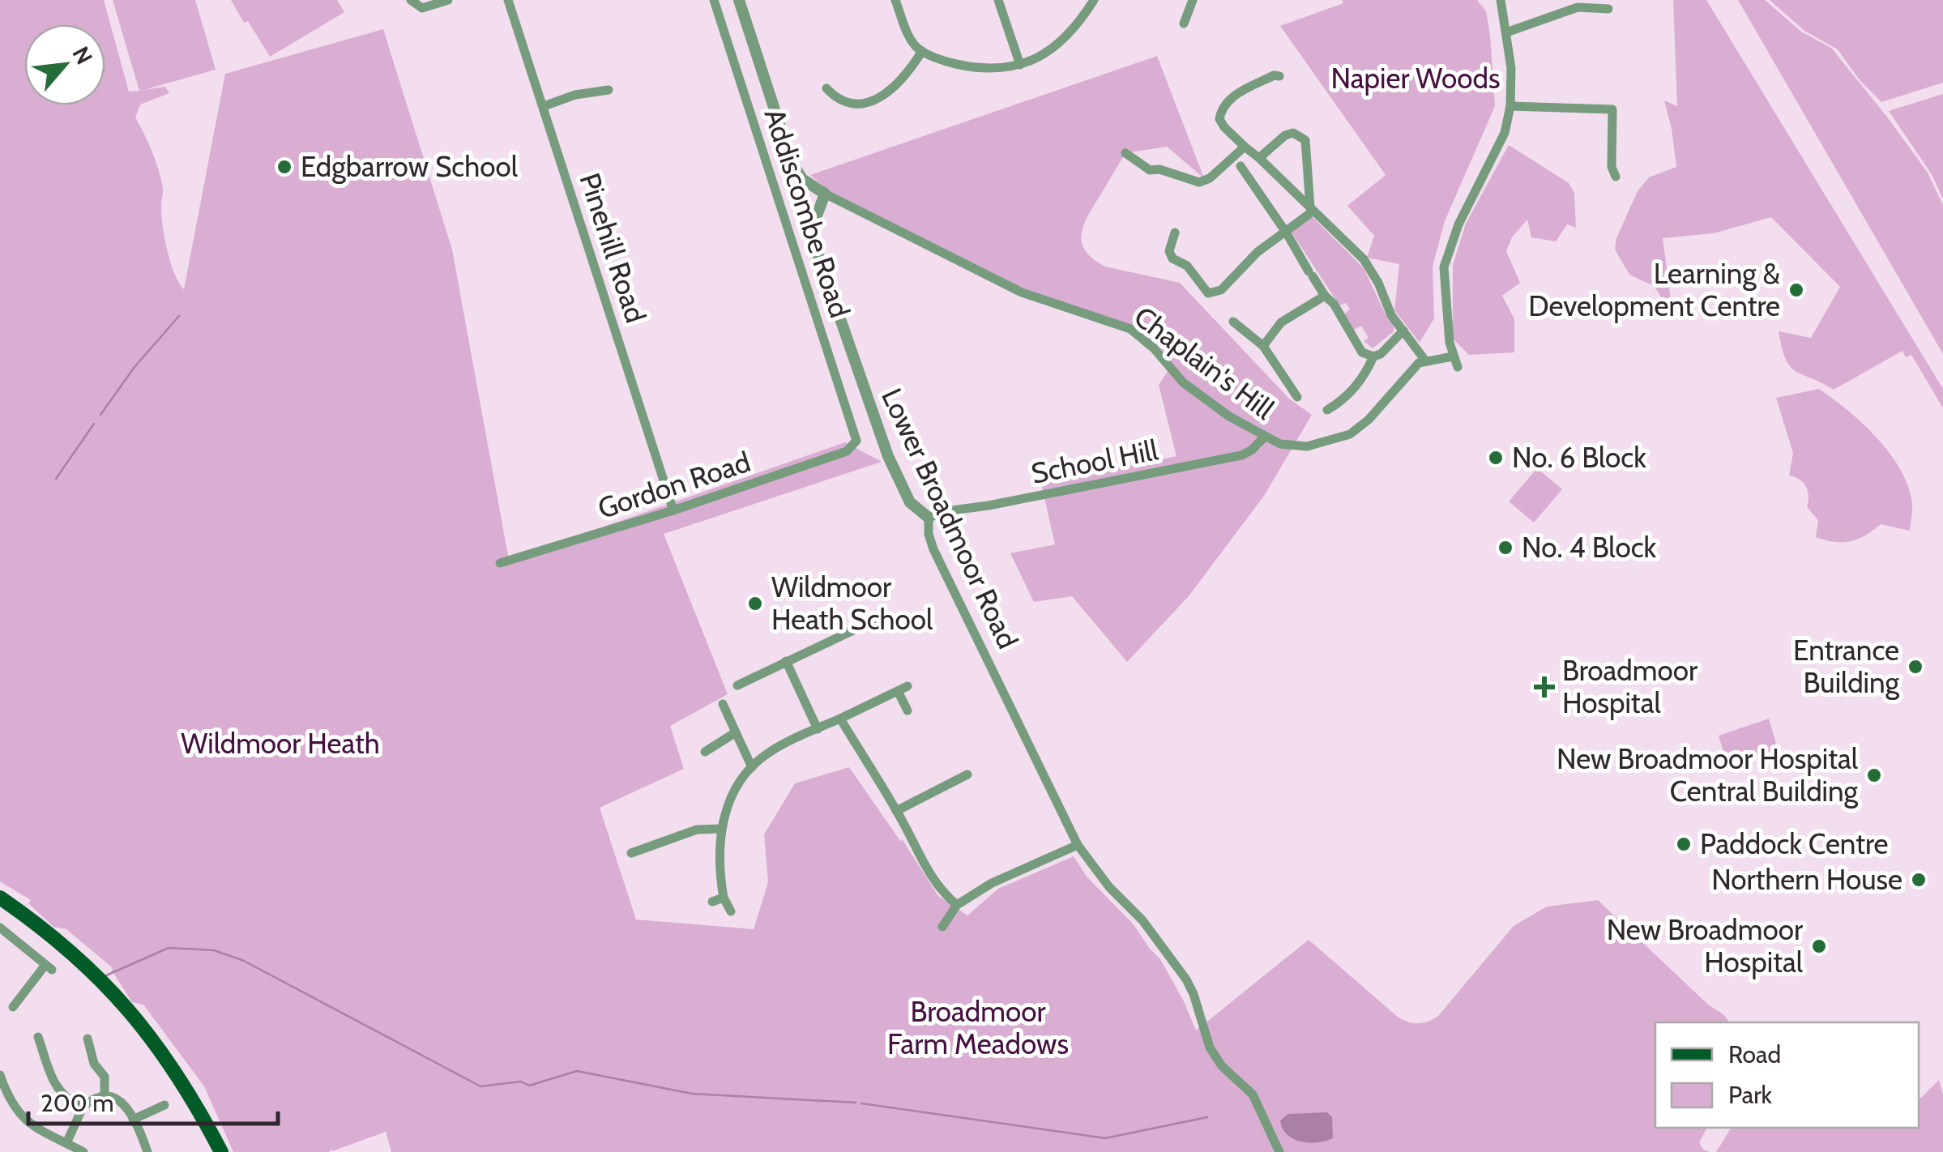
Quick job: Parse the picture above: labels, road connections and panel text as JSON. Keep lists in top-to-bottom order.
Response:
{
  "streets": {
    "street": [
      "Addiscombe Road",
      "Pinehill Road",
      "Chaplain's Hill",
      "School Hill",
      "Gordon Road",
      "Lower Broadmoor Road"
    ]
  },
  "crossings": [
    ["Addiscombe Road", "Gordon Road"],
    ["Pinehill Road", "Gordon Road"],
    ["Chaplain's Hill", "School Hill"],
    ["Chaplain's Hill", "Lower Broadmoor Road"],
    ["School Hill", "Lower Broadmoor Road"]
  ],
  "parks": ["Napier Woods", "Wildmoor Heath", "Broadmoor Farm Meadows"],
  "places": {
    "other": [
      "Edgbarrow School",
      "Learning & Development Centre",
      "No. 6 Block",
      "No. 4 Block",
      "Wildmoor Heath School",
      "Entrance Building",
      "New Broadmoor Hospital Central Building",
      "Paddock Centre",
      "Northern House",
      "New Broadmoor Hospital"
    ],
    "health": ["Broadmoor Hospital"]
  },
  "legend": ["Road", "Park"],
  "scale_bar": "200 m",
  "north": "top right"
}
